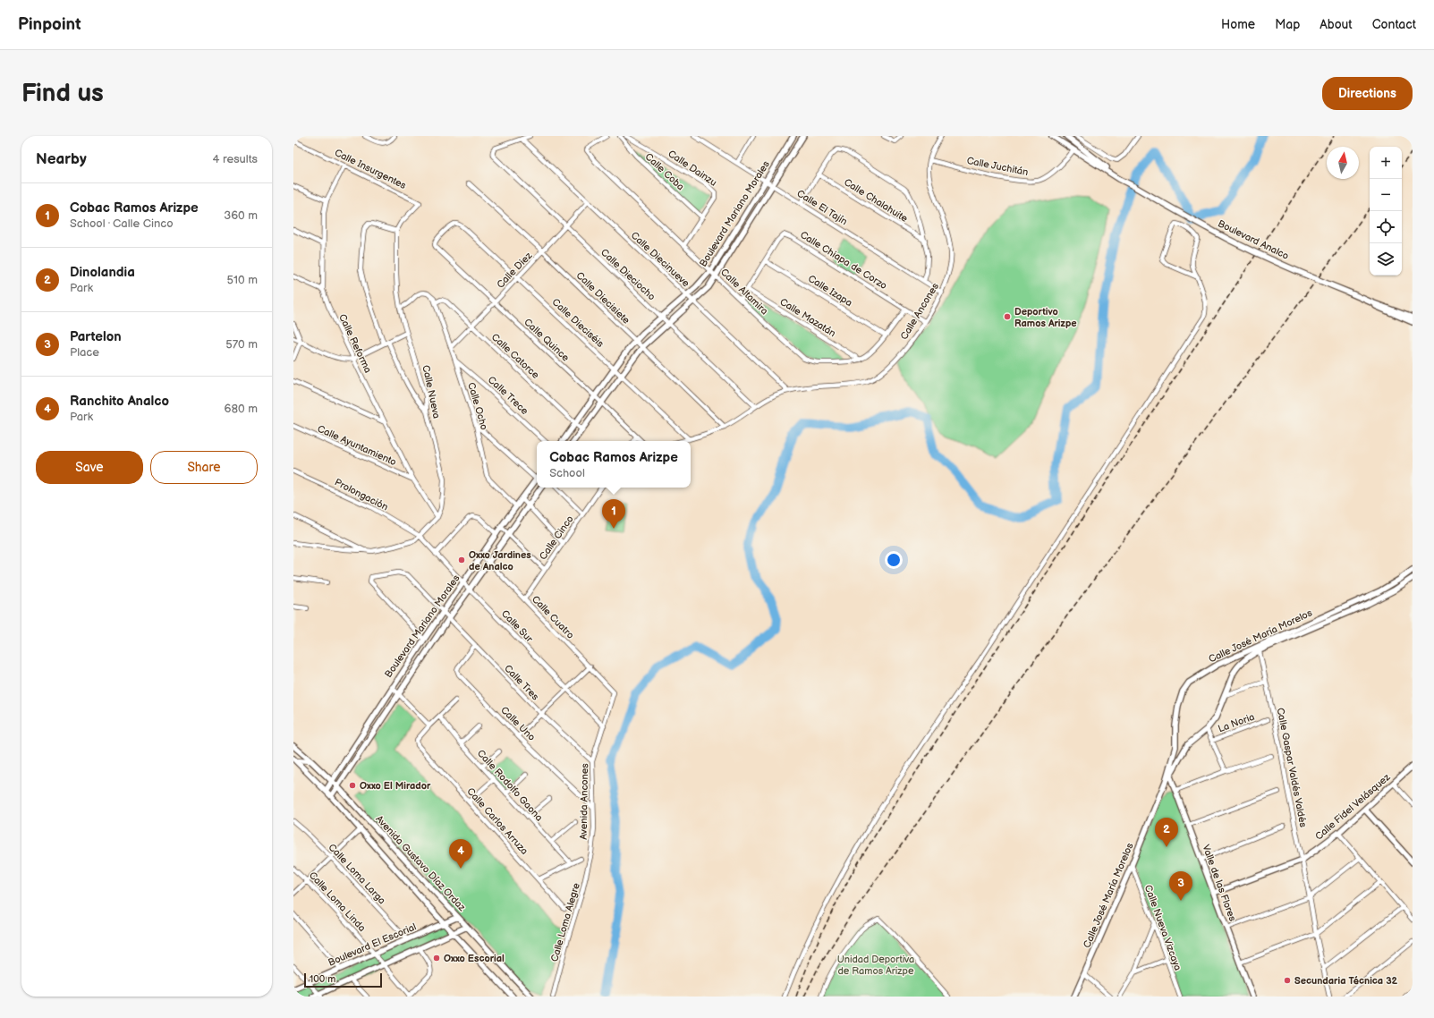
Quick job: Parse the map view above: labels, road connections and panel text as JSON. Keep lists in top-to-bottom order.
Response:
{
  "streets": {
    "street": [
      "Calle Juchitán",
      "Calle Dainzu",
      "Calle Insurgentes",
      "Calle Coba",
      "Calle Chalahuite",
      "Calle El Tajín",
      "Boulevard Mariano Morales",
      "Boulevard Analco",
      "Calle Diecinueve",
      "Calle Chiapa de Corzo",
      "Calle Diez",
      "Calle Dieciocho",
      "Calle Izapa",
      "Calle Altamira",
      "Calle Diecisiete",
      "Calle Ancones",
      "Calle Mazatán",
      "Calle Dieciséis",
      "Calle Quince",
      "Calle Reforma",
      "Calle Catorce",
      "Calle Nueva",
      "Calle Trece",
      "Calle Ocho",
      "Calle Ayuntamiento",
      "Prolongación",
      "Calle Cinco",
      "Calle Cuatro",
      "Calle Sur",
      "Calle José María Morelos",
      "Calle Tres",
      "La Noria",
      "Calle Uno",
      "Calle Gaspar Valdés Valdés",
      "Calle Rodolfo Gaona",
      "Avenida Ancones",
      "Calle Fidel Velásquez",
      "Calle Carlos Arruza",
      "Avenida Gustavo Díaz Ordaz",
      "Calle Loma Larga",
      "Valle de las Flores",
      "Calle Loma Linda",
      "Calle Loma Alegre",
      "Calle Nueva Vizcaya",
      "Boulevard El Escorial"
    ]
  },
  "crossings": [
    ["Calle Juchitán", "Boulevard Analco"],
    ["Calle Juchitán", "Calle Ancones"],
    ["Calle Dainzu", "Calle Coba"],
    ["Calle Dainzu", "Calle Altamira"],
    ["Calle Insurgentes", "Calle Reforma"],
    ["Calle Insurgentes", "Calle Nueva"],
    ["Calle El Tajín", "Boulevard Mariano Morales"],
    ["Calle El Tajín", "Calle Ancones"],
    ["Boulevard Mariano Morales", "Calle Diecinueve"],
    ["Boulevard Mariano Morales", "Calle Dieciocho"],
    ["Boulevard Mariano Morales", "Calle Altamira"],
    ["Boulevard Mariano Morales", "Calle Diecisiete"],
    ["Boulevard Mariano Morales", "Calle Dieciséis"],
    ["Boulevard Mariano Morales", "Calle Quince"],
    ["Boulevard Mariano Morales", "Calle Catorce"],
    ["Boulevard Mariano Morales", "Calle Ocho"],
    ["Boulevard Mariano Morales", "Calle Cuatro"],
    ["Boulevard Mariano Morales", "Calle Sur"],
    ["Boulevard Mariano Morales", "Calle Tres"],
    ["Boulevard Mariano Morales", "Avenida Gustavo Díaz Ordaz"],
    ["Calle Diecinueve", "Calle Diez"],
    ["Calle Diecinueve", "Calle Dieciocho"],
    ["Calle Diecinueve", "Calle Ancones"],
    ["Calle Chiapa de Corzo", "Calle Izapa"],
    ["Calle Chiapa de Corzo", "Calle Altamira"],
    ["Calle Chiapa de Corzo", "Calle Ancones"],
    ["Calle Chiapa de Corzo", "Calle Mazatán"],
    ["Calle Diez", "Calle Dieciocho"],
    ["Calle Diez", "Calle Diecisiete"],
    ["Calle Diez", "Calle Dieciséis"],
    ["Calle Diez", "Calle Quince"],
    ["Calle Diez", "Calle Catorce"],
    ["Calle Diez", "Calle Ocho"],
    ["Calle Altamira", "Calle Mazatán"],
    ["Calle Dieciséis", "Calle Quince"],
    ["Calle Reforma", "Calle Nueva"],
    ["Calle Reforma", "Calle Ayuntamiento"],
    ["Calle Catorce", "Calle Ocho"],
    ["Calle Nueva", "Prolongación"],
    ["Calle Nueva", "Calle Sur"],
    ["Calle Trece", "Calle Ocho"],
    ["Prolongación", "Calle Sur"],
    ["Calle Cinco", "Calle Cuatro"],
    ["Calle Cuatro", "Avenida Ancones"],
    ["Calle Sur", "Avenida Ancones"],
    ["Calle José María Morelos", "Calle Gaspar Valdés Valdés"],
    ["Calle José María Morelos", "Valle de las Flores"],
    ["Calle José María Morelos", "Calle Nueva Vizcaya"],
    ["Calle Tres", "Calle Uno"],
    ["Calle Tres", "Avenida Ancones"],
    ["Calle Uno", "Avenida Ancones"],
    ["Calle Gaspar Valdés Valdés", "Calle Fidel Velásquez"],
    ["Avenida Ancones", "Calle Loma Alegre"],
    ["Calle Fidel Velásquez", "Valle de las Flores"],
    ["Avenida Gustavo Díaz Ordaz", "Boulevard El Escorial"],
    ["Calle Loma Larga", "Boulevard El Escorial"],
    ["Calle Loma Linda", "Boulevard El Escorial"]
  ],
  "parks": ["Unidad Deportiva de Ramos Arizpe"],
  "places": [
    "Deportivo Ramos Arizpe",
    "Oxxo Jardines de Analco",
    "Oxxo El Mirador",
    "Oxxo Escorial",
    "Secundaria Técnica 32"
  ],
  "scale_bar": "100 m",
  "north": "top",
  "page": {
    "header": "Pinpoint",
    "nav": [
      "Home",
      "Map",
      "About",
      "Contact"
    ],
    "buttons": [
      "Directions",
      ["Save", "Share"]
    ],
    "title": "Find us",
    "heading": ["Nearby", "4 results"],
    "map_buttons": ["+", "−"],
    "list": [
      {
        "mark": "1",
        "name": "Cobac Ramos Arizpe",
        "note": "School · Calle Cinco",
        "value": "360 m"
      },
      {
        "mark": "2",
        "name": "Dinolandia",
        "note": "Park",
        "value": "510 m"
      },
      {
        "mark": "3",
        "name": "Partelon",
        "note": "Place",
        "value": "570 m"
      },
      {
        "mark": "4",
        "name": "Ranchito Analco",
        "note": "Park",
        "value": "680 m"
      }
    ],
    "popup": ["Cobac Ramos Arizpe", "School"],
    "pins": [
      "1",
      "2",
      "4",
      "3"
    ],
    "scale": "100 m"
  }
}
